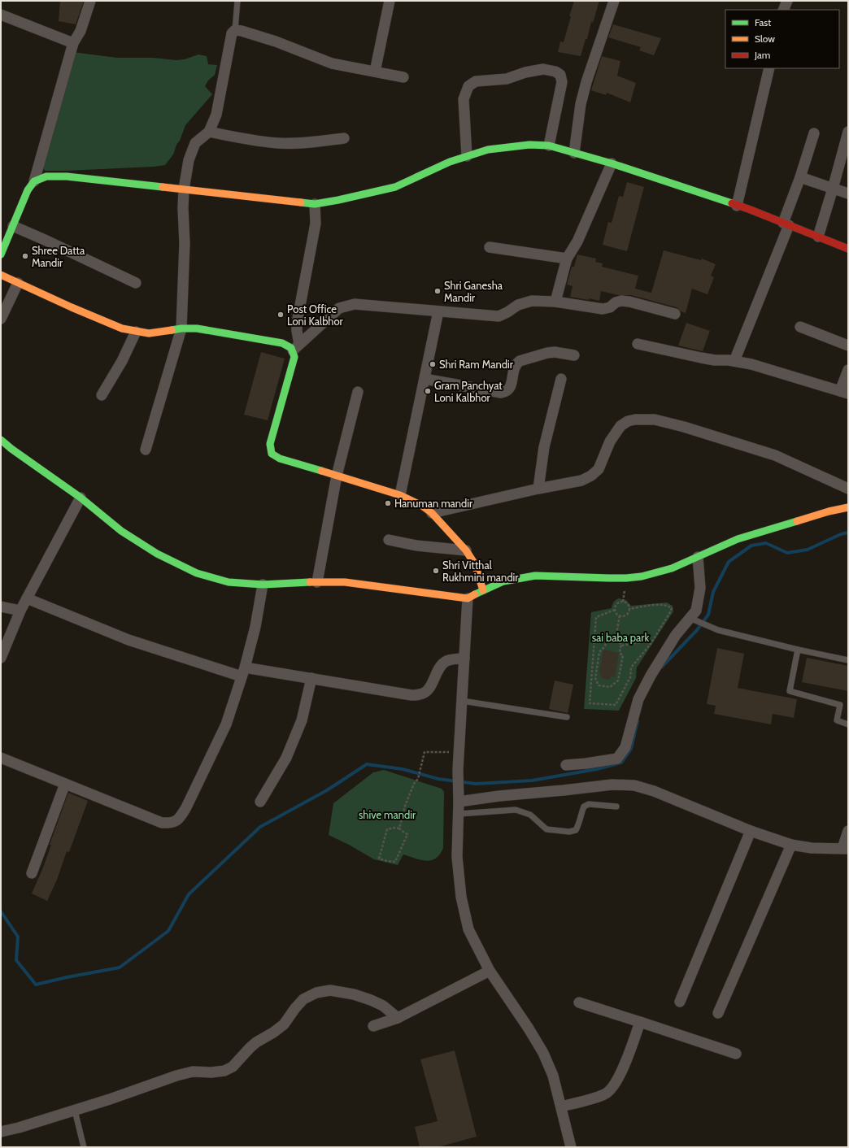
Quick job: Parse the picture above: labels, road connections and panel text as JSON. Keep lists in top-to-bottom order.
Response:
{
  "parks": ["sai baba park", "shive mandir"],
  "places": [
    "Shree Datta Mandir",
    "Shri Ganesha Mandir",
    "Post Office Loni Kalbhor",
    "Shri Ram Mandir",
    "Gram Panchyat Loni Kalbhor",
    "Hanuman mandir",
    "Shri Vitthal Rukhmini mandir"
  ],
  "legend": ["Fast", "Slow", "Jam"]
}
